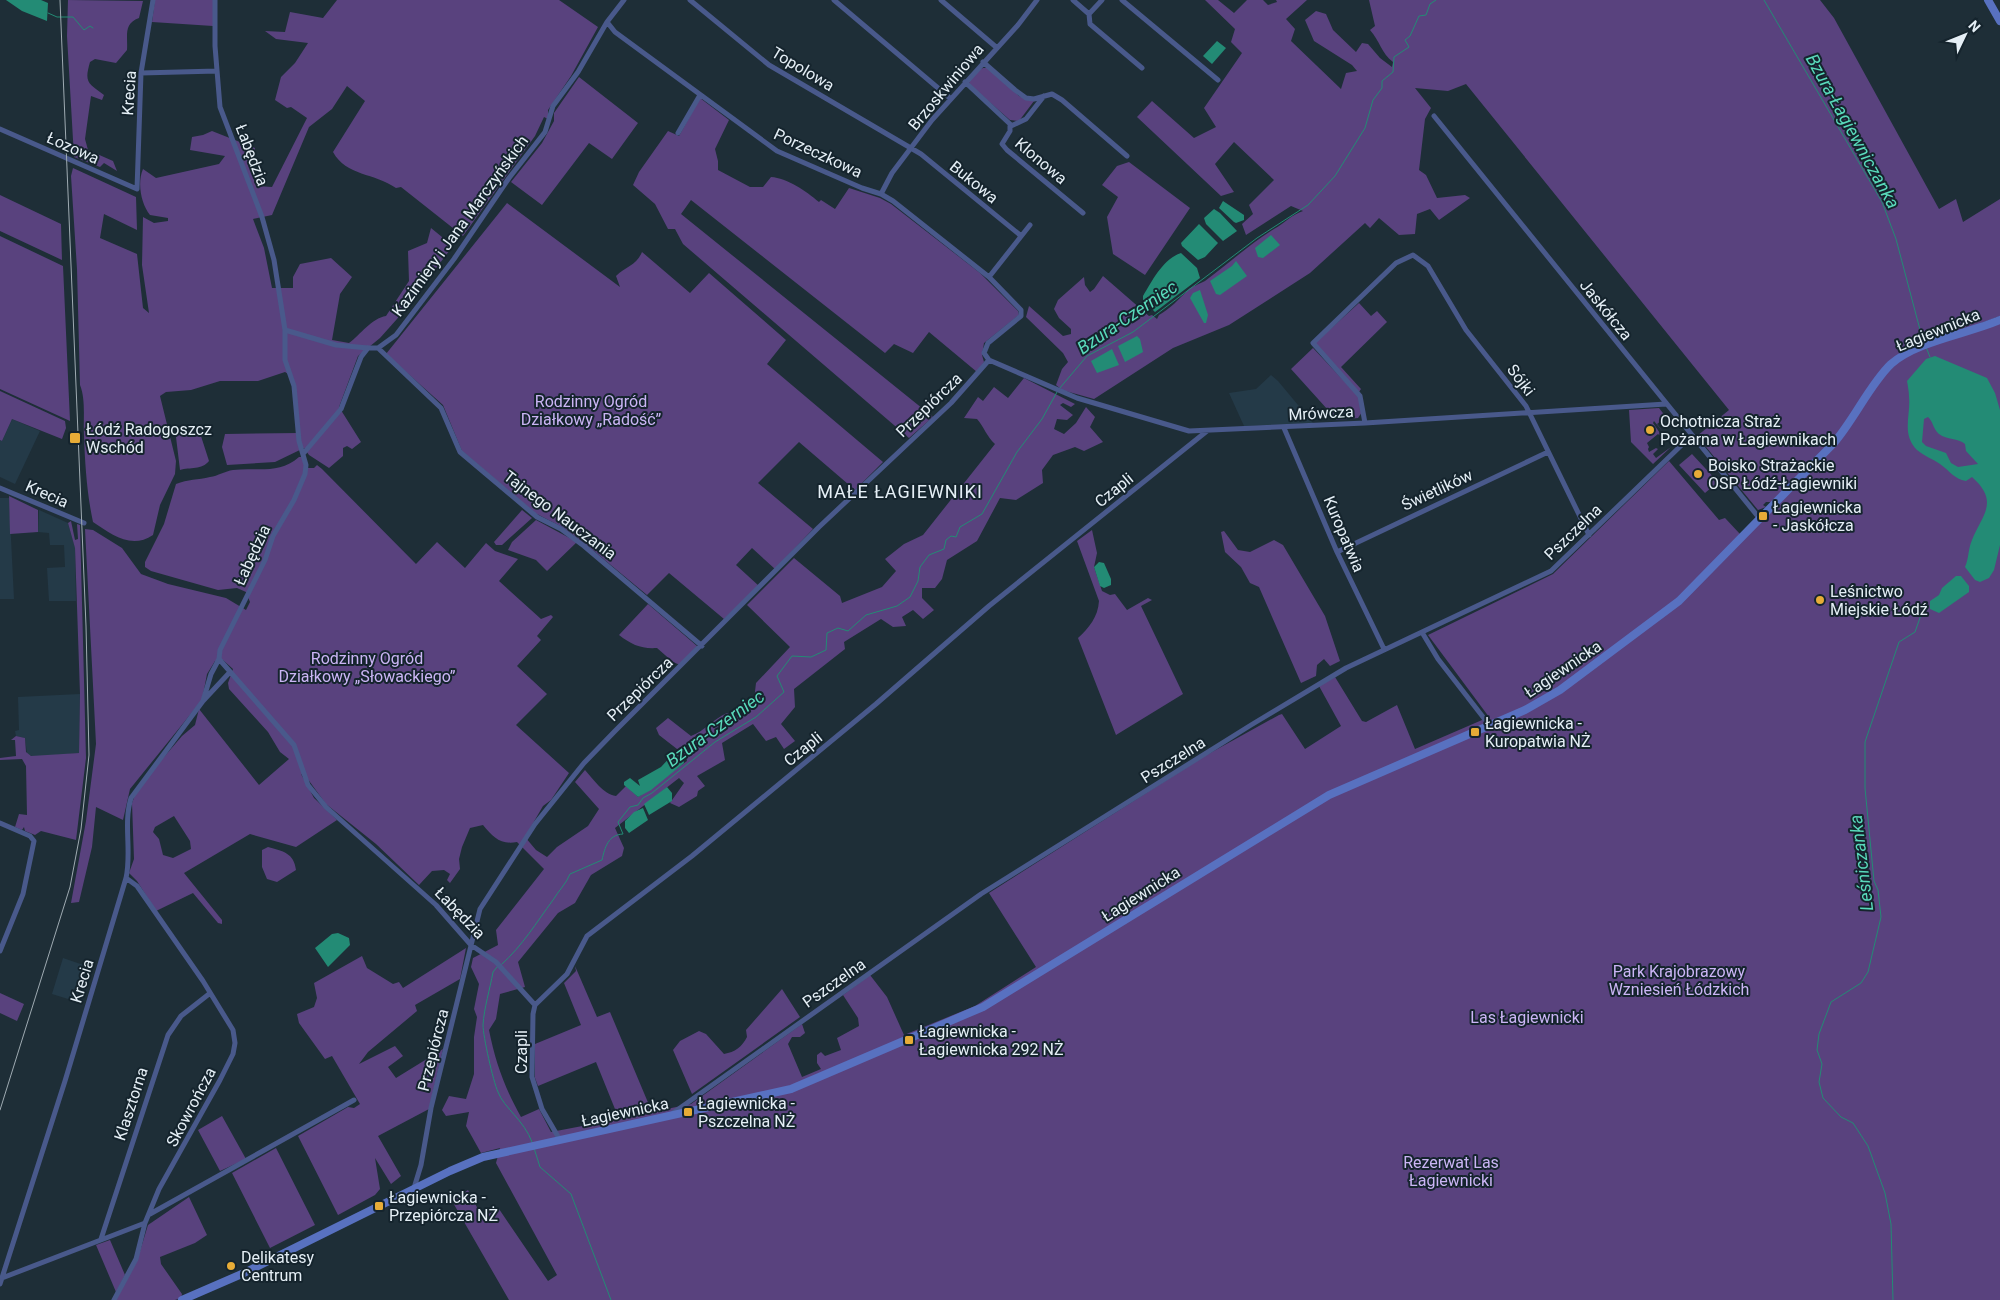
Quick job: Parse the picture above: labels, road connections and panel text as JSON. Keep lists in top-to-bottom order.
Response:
{
  "streets": {
    "street": [
      "Topolowa",
      "Brzoskwiniowa",
      "Krecia",
      "Łozowa",
      "Porzeczkowa",
      "Łabędzia",
      "Klonowa",
      "Bukowa",
      "Kazimiery i Jana Marczyńskich",
      "Jaskółcza",
      "Łagiewnicka",
      "Sójki",
      "Przepiórcza",
      "Mrówcza",
      "Czapli",
      "Świetlików",
      "Tajnego Nauczania",
      "Pszczelna",
      "Kuropatwia",
      "Klasztorna",
      "Skowrończa"
    ]
  },
  "crossings": [
    ["Topolowa", "Brzoskwiniowa"],
    ["Topolowa", "Bukowa"],
    ["Brzoskwiniowa", "Porzeczkowa"],
    ["Brzoskwiniowa", "Klonowa"],
    ["Brzoskwiniowa", "Bukowa"],
    ["Krecia", "Łozowa"],
    ["Krecia", "Łabędzia"],
    ["Krecia", "Skowrończa"],
    ["Porzeczkowa", "Kazimiery i Jana Marczyńskich"],
    ["Porzeczkowa", "Przepiórcza"],
    ["Porzeczkowa", "Mrówcza"],
    ["Łabędzia", "Przepiórcza"],
    ["Łabędzia", "Czapli"],
    ["Kazimiery i Jana Marczyńskich", "Tajnego Nauczania"],
    ["Jaskółcza", "Łagiewnicka"],
    ["Jaskółcza", "Mrówcza"],
    ["Jaskółcza", "Pszczelna"],
    ["Łagiewnicka", "Przepiórcza"],
    ["Łagiewnicka", "Czapli"],
    ["Łagiewnicka", "Pszczelna"],
    ["Sójki", "Mrówcza"],
    ["Sójki", "Świetlików"],
    ["Sójki", "Pszczelna"],
    ["Przepiórcza", "Mrówcza"],
    ["Przepiórcza", "Tajnego Nauczania"],
    ["Mrówcza", "Czapli"],
    ["Mrówcza", "Kuropatwia"],
    ["Świetlików", "Kuropatwia"],
    ["Pszczelna", "Kuropatwia"],
    ["Klasztorna", "Skowrończa"]
  ],
  "districts": ["MAŁE ŁAGIEWNIKI"],
  "water": ["Bzura-Łagiewniczanka", "Bzura-Czerniec", "Leśniczanka"],
  "parks": [
    "Rodzinny Ogród Działkowy „Radość”",
    "Rodzinny Ogród Działkowy „Słowackiego”",
    "Park Krajobrazowy Wzniesień Łódzkich",
    "Las Łagiewnicki",
    "Rezerwat Las Łagiewnicki"
  ],
  "places": {
    "other": [
      "Ochotnicza Straż Pożarna w Łagiewnikach",
      "Boisko Strażackie OSP Łódź-Łagiewniki",
      "Leśnictwo Miejskie Łódź",
      "Delikatesy Centrum"
    ],
    "transit": [
      "Łódź Radogoszcz Wschód",
      "Łagiewnicka - Jaskółcza",
      "Łagiewnicka - Kuropatwia NŻ",
      "Łagiewnicka - Łagiewnicka 292 NŻ",
      "Łagiewnicka - Pszczelna NŻ",
      "Łagiewnicka - Przepiórcza NŻ"
    ]
  },
  "north": "top right"
}
